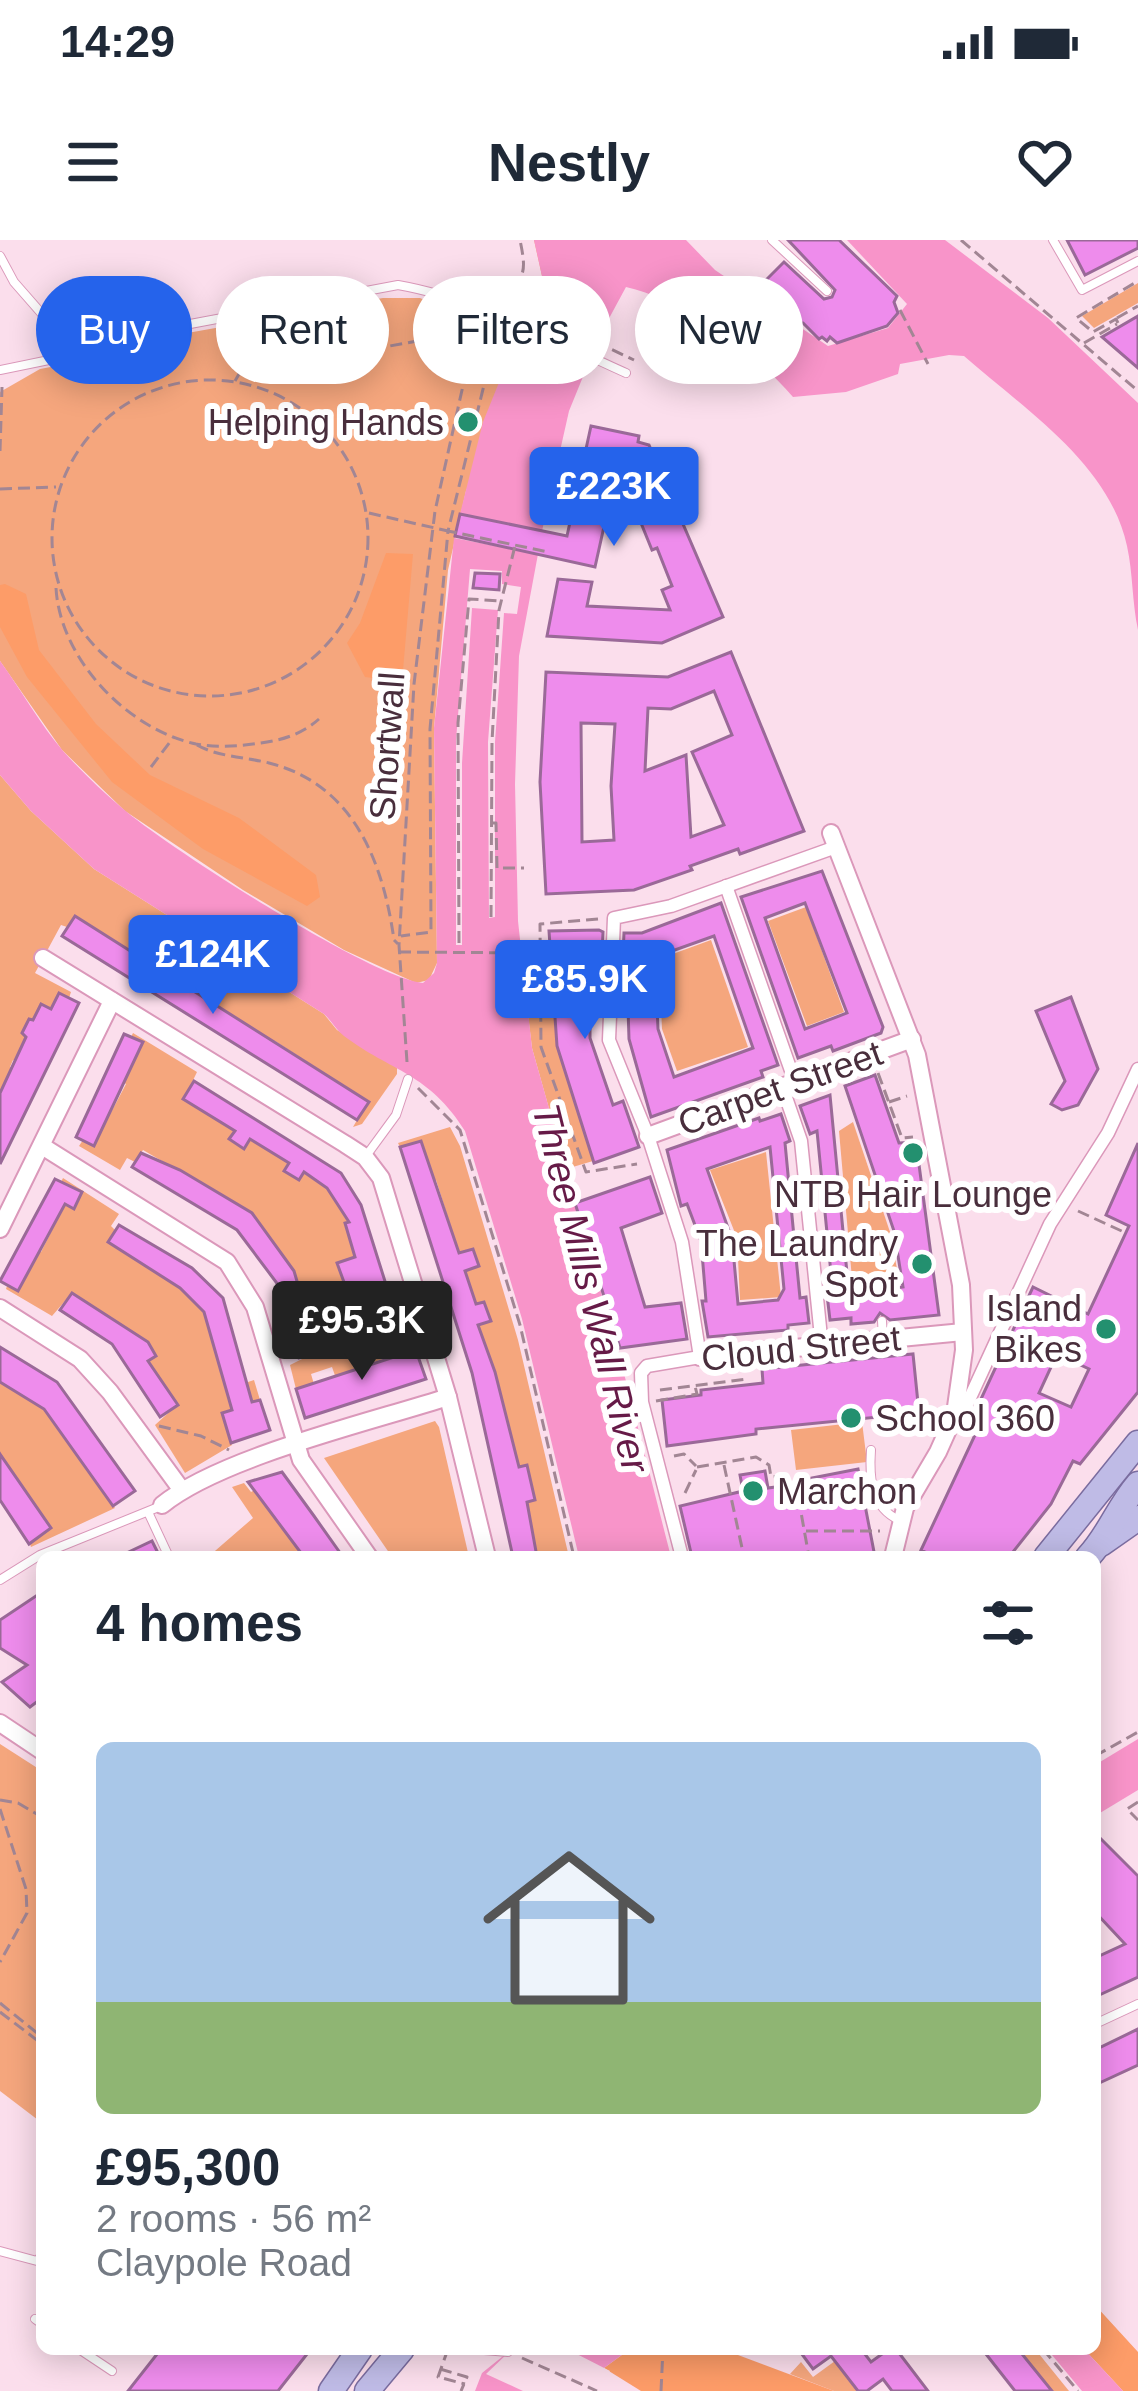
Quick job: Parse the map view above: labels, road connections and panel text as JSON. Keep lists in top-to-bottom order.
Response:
{
  "streets": {
    "street": ["Carpet Street", "Cloud Street"],
    "path": ["Shortwall"]
  },
  "water": ["Three Mills Wall River"],
  "places": [
    "Helping Hands",
    "NTB Hair Lounge",
    "The Laundry Spot",
    "Island Bikes",
    "School 360",
    "Marchon"
  ],
  "page": {
    "status": "14:29",
    "header": "Nestly",
    "chip": [
      "Buy",
      "Rent",
      "Filters",
      "New"
    ],
    "price": [
      "£223K",
      "£124K",
      "£85.9K",
      "£95.3K"
    ],
    "heading": "4 homes",
    "list": [
      {
        "name": "£95,300",
        "note": "2 rooms · 56 m² · Claypole Road"
      }
    ]
  }
}
